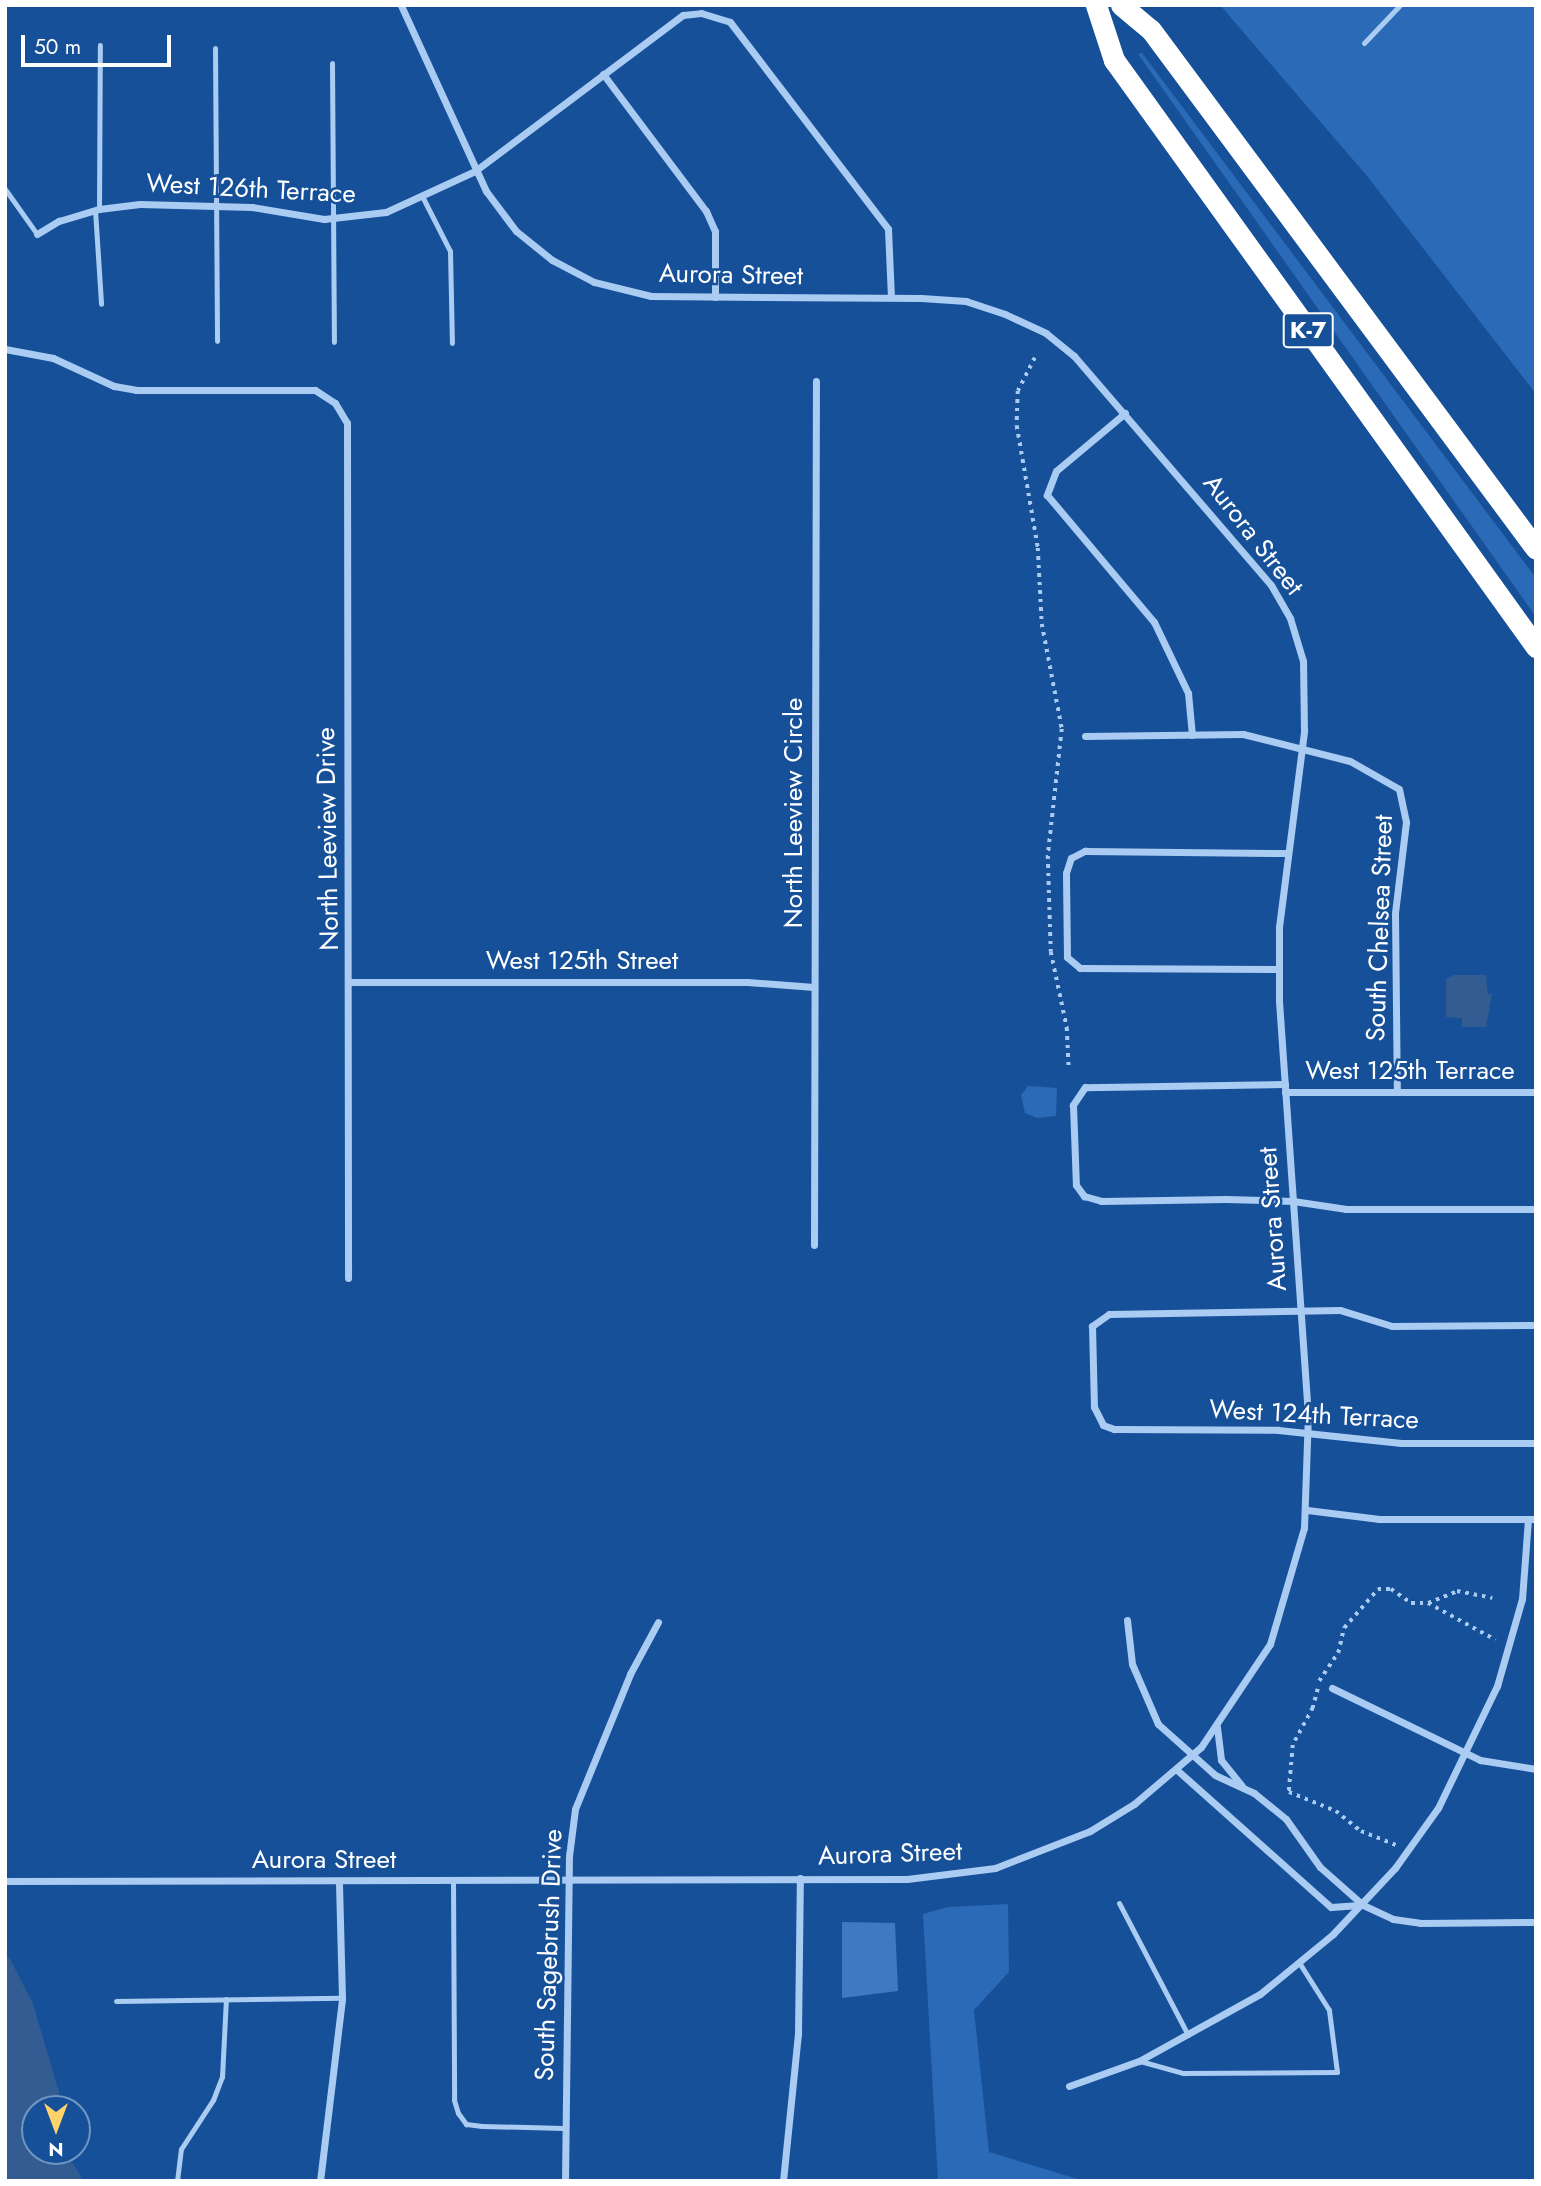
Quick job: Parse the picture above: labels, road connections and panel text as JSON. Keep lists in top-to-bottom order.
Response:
{
  "streets": {
    "highway": ["K-7"],
    "street": [
      "West 126th Terrace",
      "Aurora Street",
      "North Leeview Circle",
      "North Leeview Drive",
      "South Chelsea Street",
      "West 125th Street",
      "West 125th Terrace",
      "West 124th Terrace",
      "South Sagebrush Drive"
    ]
  },
  "crossings": [
    ["West 126th Terrace", "Aurora Street"],
    ["Aurora Street", "South Chelsea Street"],
    ["Aurora Street", "West 125th Terrace"],
    ["Aurora Street", "West 124th Terrace"],
    ["Aurora Street", "South Sagebrush Drive"],
    ["North Leeview Circle", "West 125th Street"],
    ["North Leeview Drive", "West 125th Street"],
    ["South Chelsea Street", "West 125th Terrace"]
  ],
  "scale_bar": "50 m",
  "north": "bottom"
}
